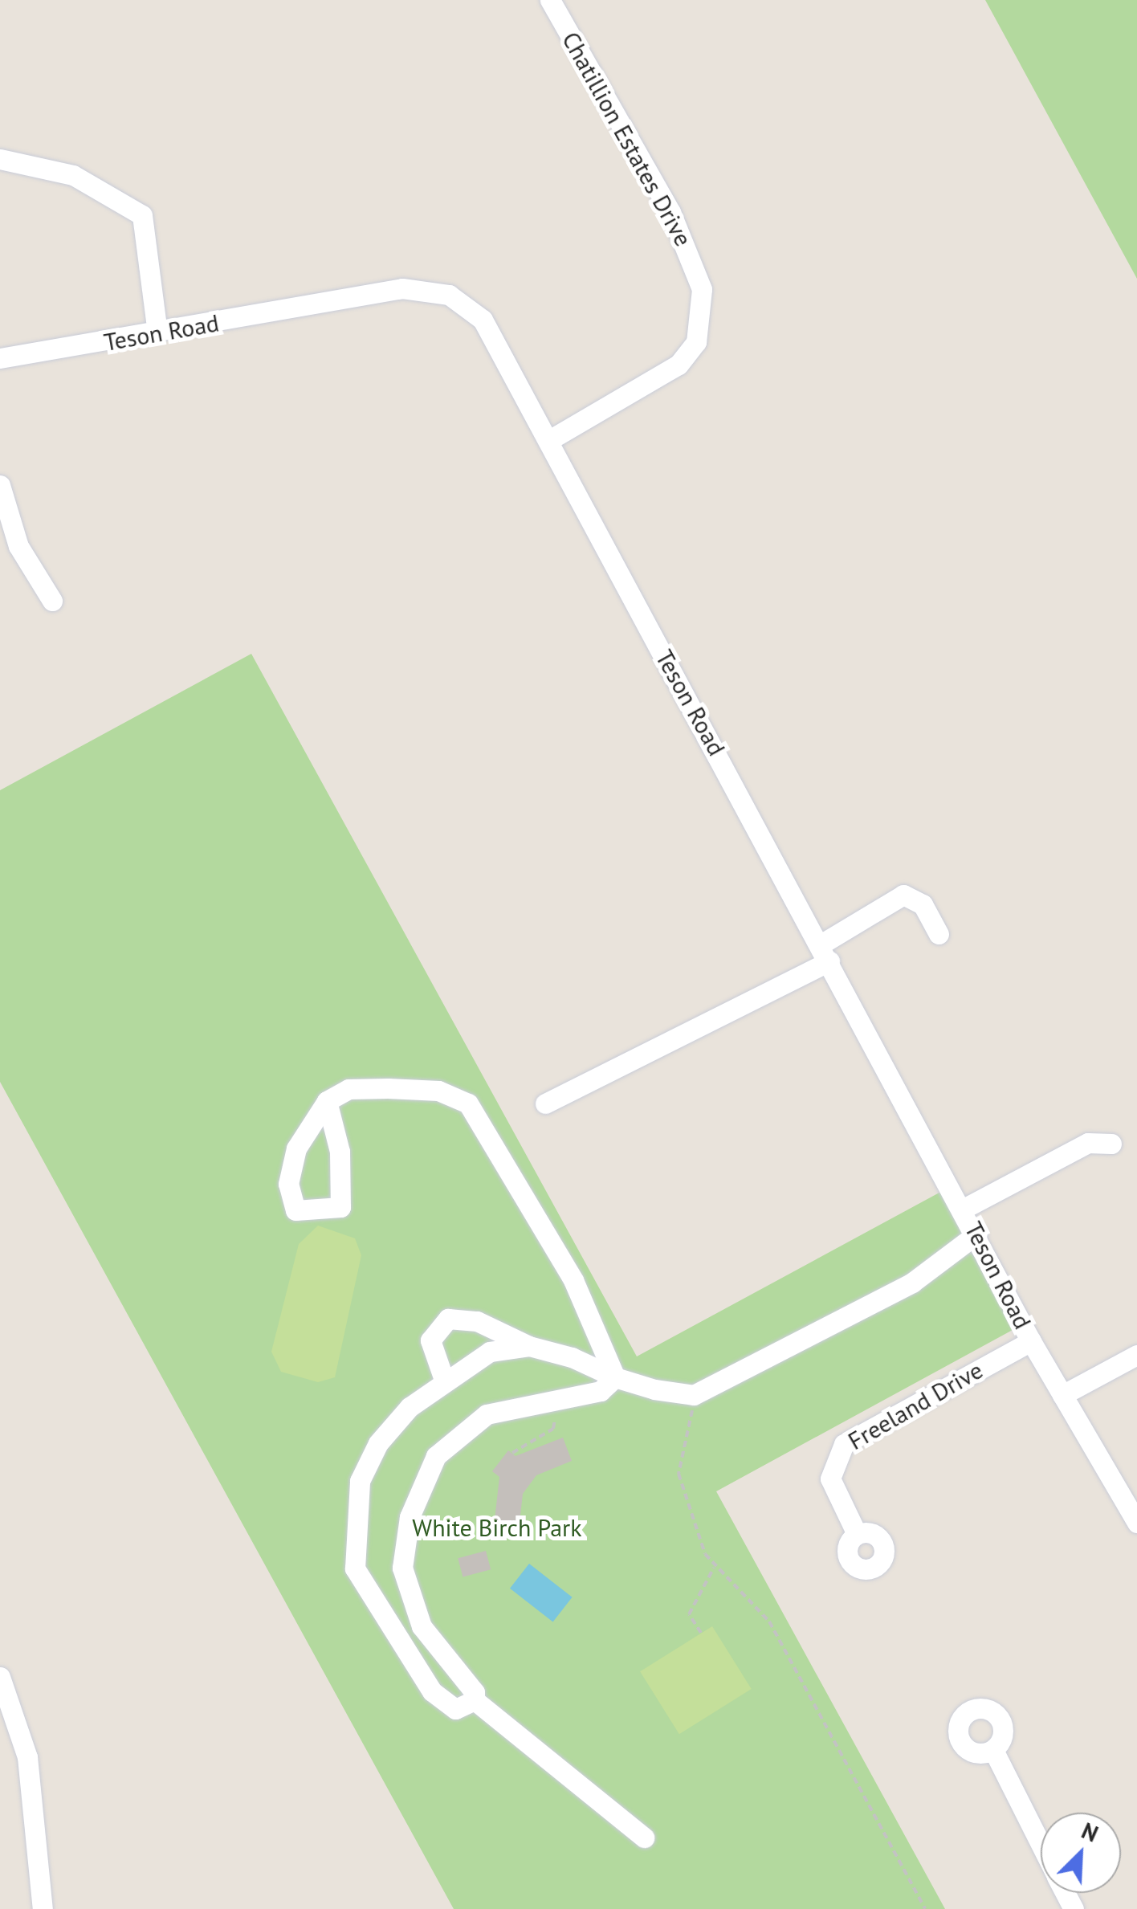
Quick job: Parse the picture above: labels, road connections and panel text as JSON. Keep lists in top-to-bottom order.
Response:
{
  "streets": {
    "street": ["Chatillion Estates Drive", "Teson Road", "Freeland Drive"]
  },
  "crossings": [
    ["Chatillion Estates Drive", "Teson Road"],
    ["Teson Road", "Freeland Drive"]
  ],
  "parks": ["White Birch Park"],
  "north": "top right"
}
